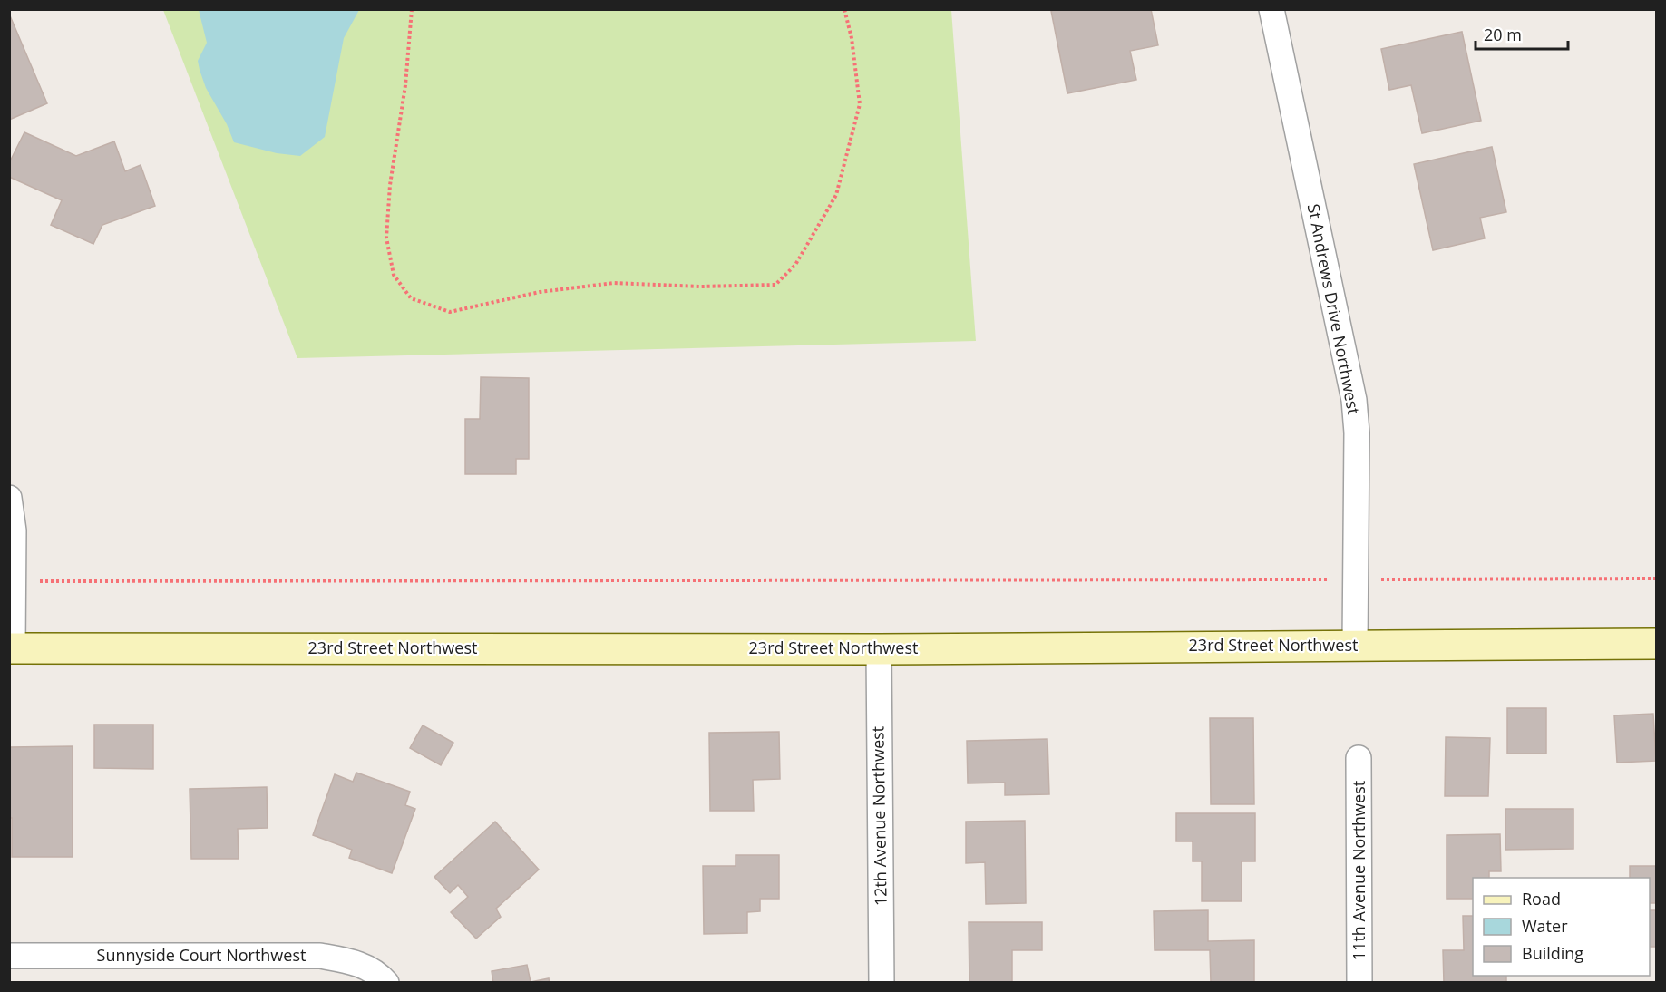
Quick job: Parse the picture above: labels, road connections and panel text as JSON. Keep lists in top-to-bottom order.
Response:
{
  "streets": {
    "street": [
      "St Andrews Drive Northwest",
      "23rd Street Northwest",
      "12th Avenue Northwest",
      "11th Avenue Northwest",
      "Sunnyside Court Northwest"
    ]
  },
  "crossings": [
    ["St Andrews Drive Northwest", "23rd Street Northwest"],
    ["23rd Street Northwest", "12th Avenue Northwest"]
  ],
  "legend": ["Road", "Water", "Building"],
  "scale_bar": "20 m"
}
